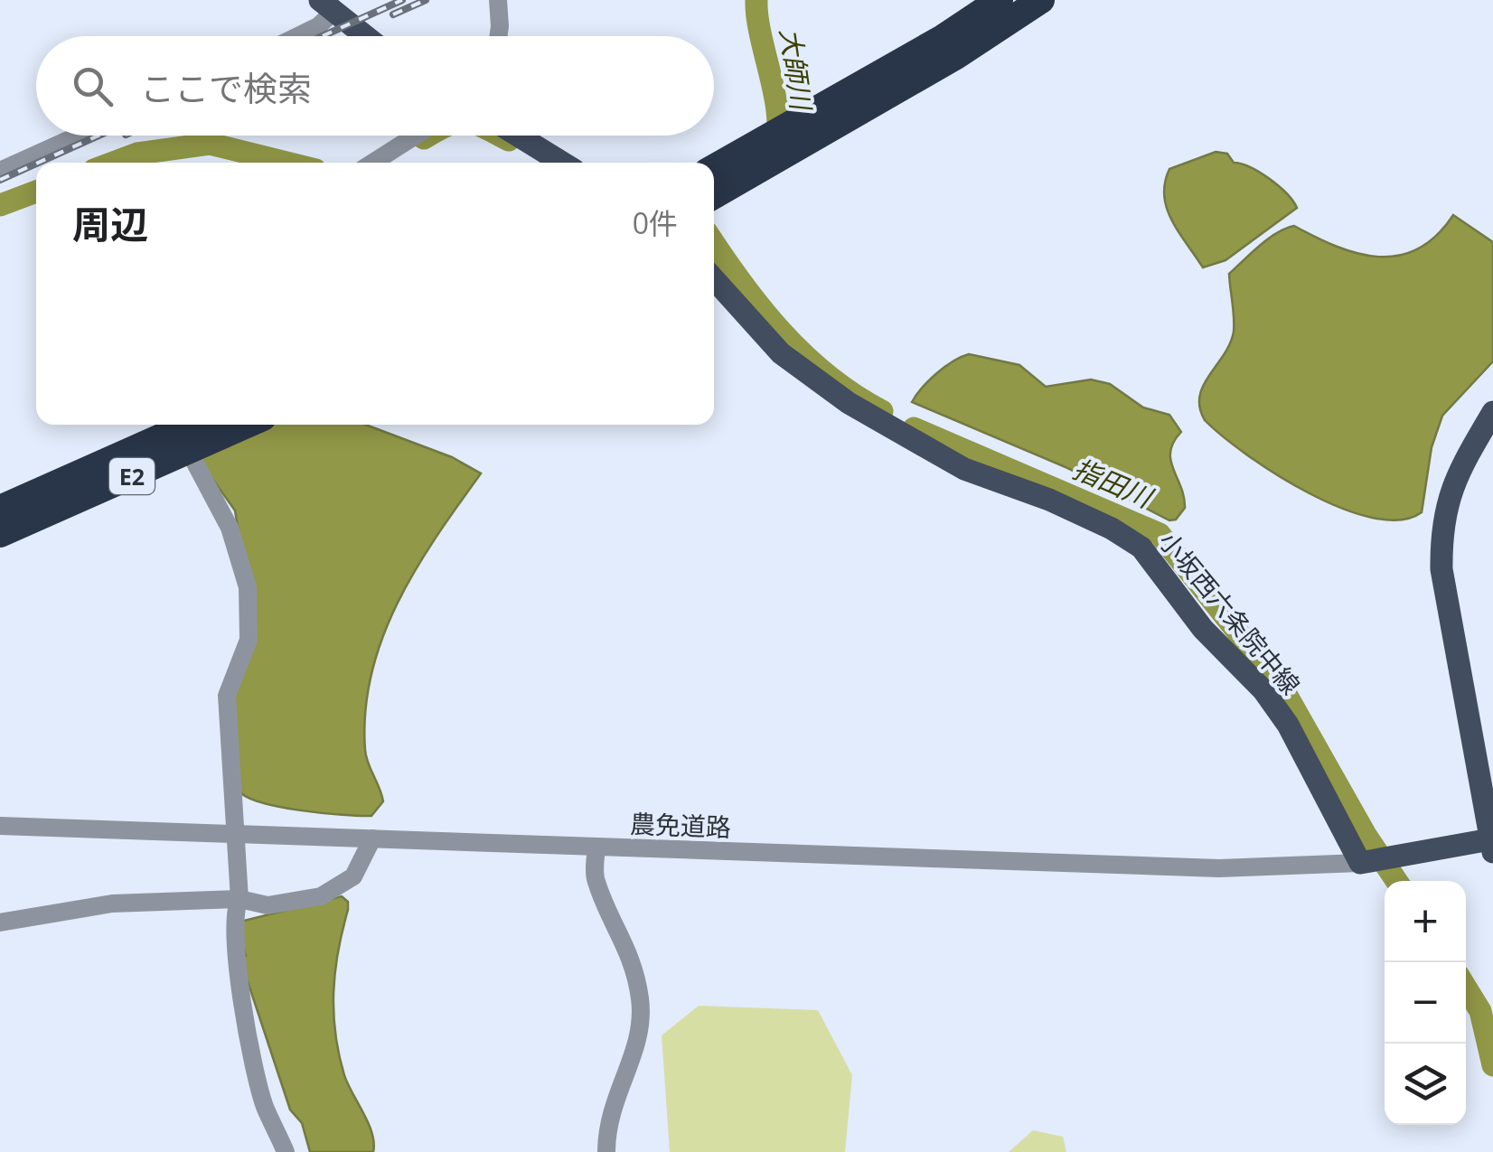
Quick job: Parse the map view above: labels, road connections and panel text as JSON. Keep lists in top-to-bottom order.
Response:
{
  "streets": {
    "highway": ["E2"],
    "main road": ["小坂西六条院中線"],
    "street": ["農免道路"]
  },
  "crossings": [
    ["小坂西六条院中線", "農免道路"]
  ],
  "water": ["大師川", "指田川"],
  "page": {
    "search": "ここで検索",
    "heading": ["周辺", "0件"],
    "map_buttons": ["+", "−"]
  }
}
